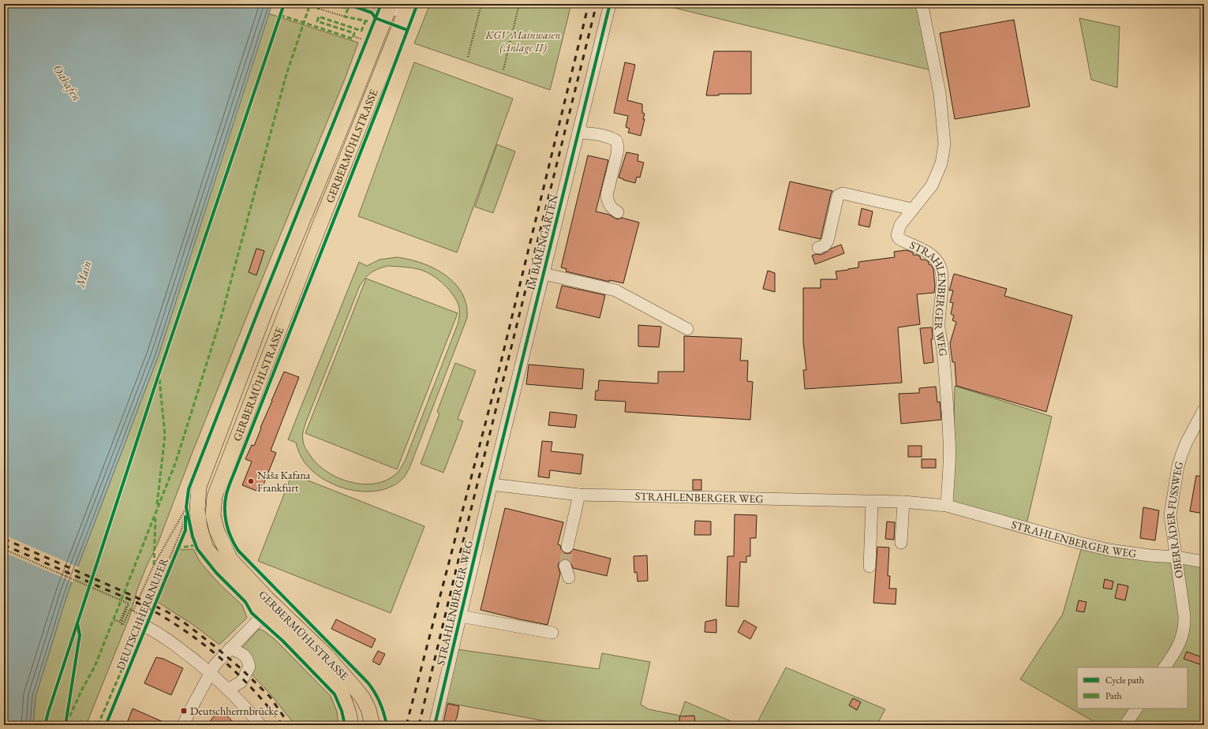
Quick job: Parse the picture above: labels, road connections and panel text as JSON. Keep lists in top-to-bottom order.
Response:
{
  "streets": {
    "main road": ["GERBERMÜHLSTRASSE"],
    "street": ["IM BÄRENGARTEN", "STRAHLENBERGER WEG", "OBERRÄDER FUSSWEG"],
    "cycle path": ["DEUTSCHHERRNUFER"]
  },
  "crossings": [
    ["IM BÄRENGARTEN", "STRAHLENBERGER WEG"],
    ["STRAHLENBERGER WEG", "OBERRÄDER FUSSWEG"]
  ],
  "water": ["Osthafen", "Main"],
  "parks": ["KGV Mainwasen (Anlage II)"],
  "places": {
    "other": ["Naša Kafana Frankfurt"],
    "transit": ["Deutschherrnbrücke"]
  },
  "legend": ["Cycle path", "Path"]
}
